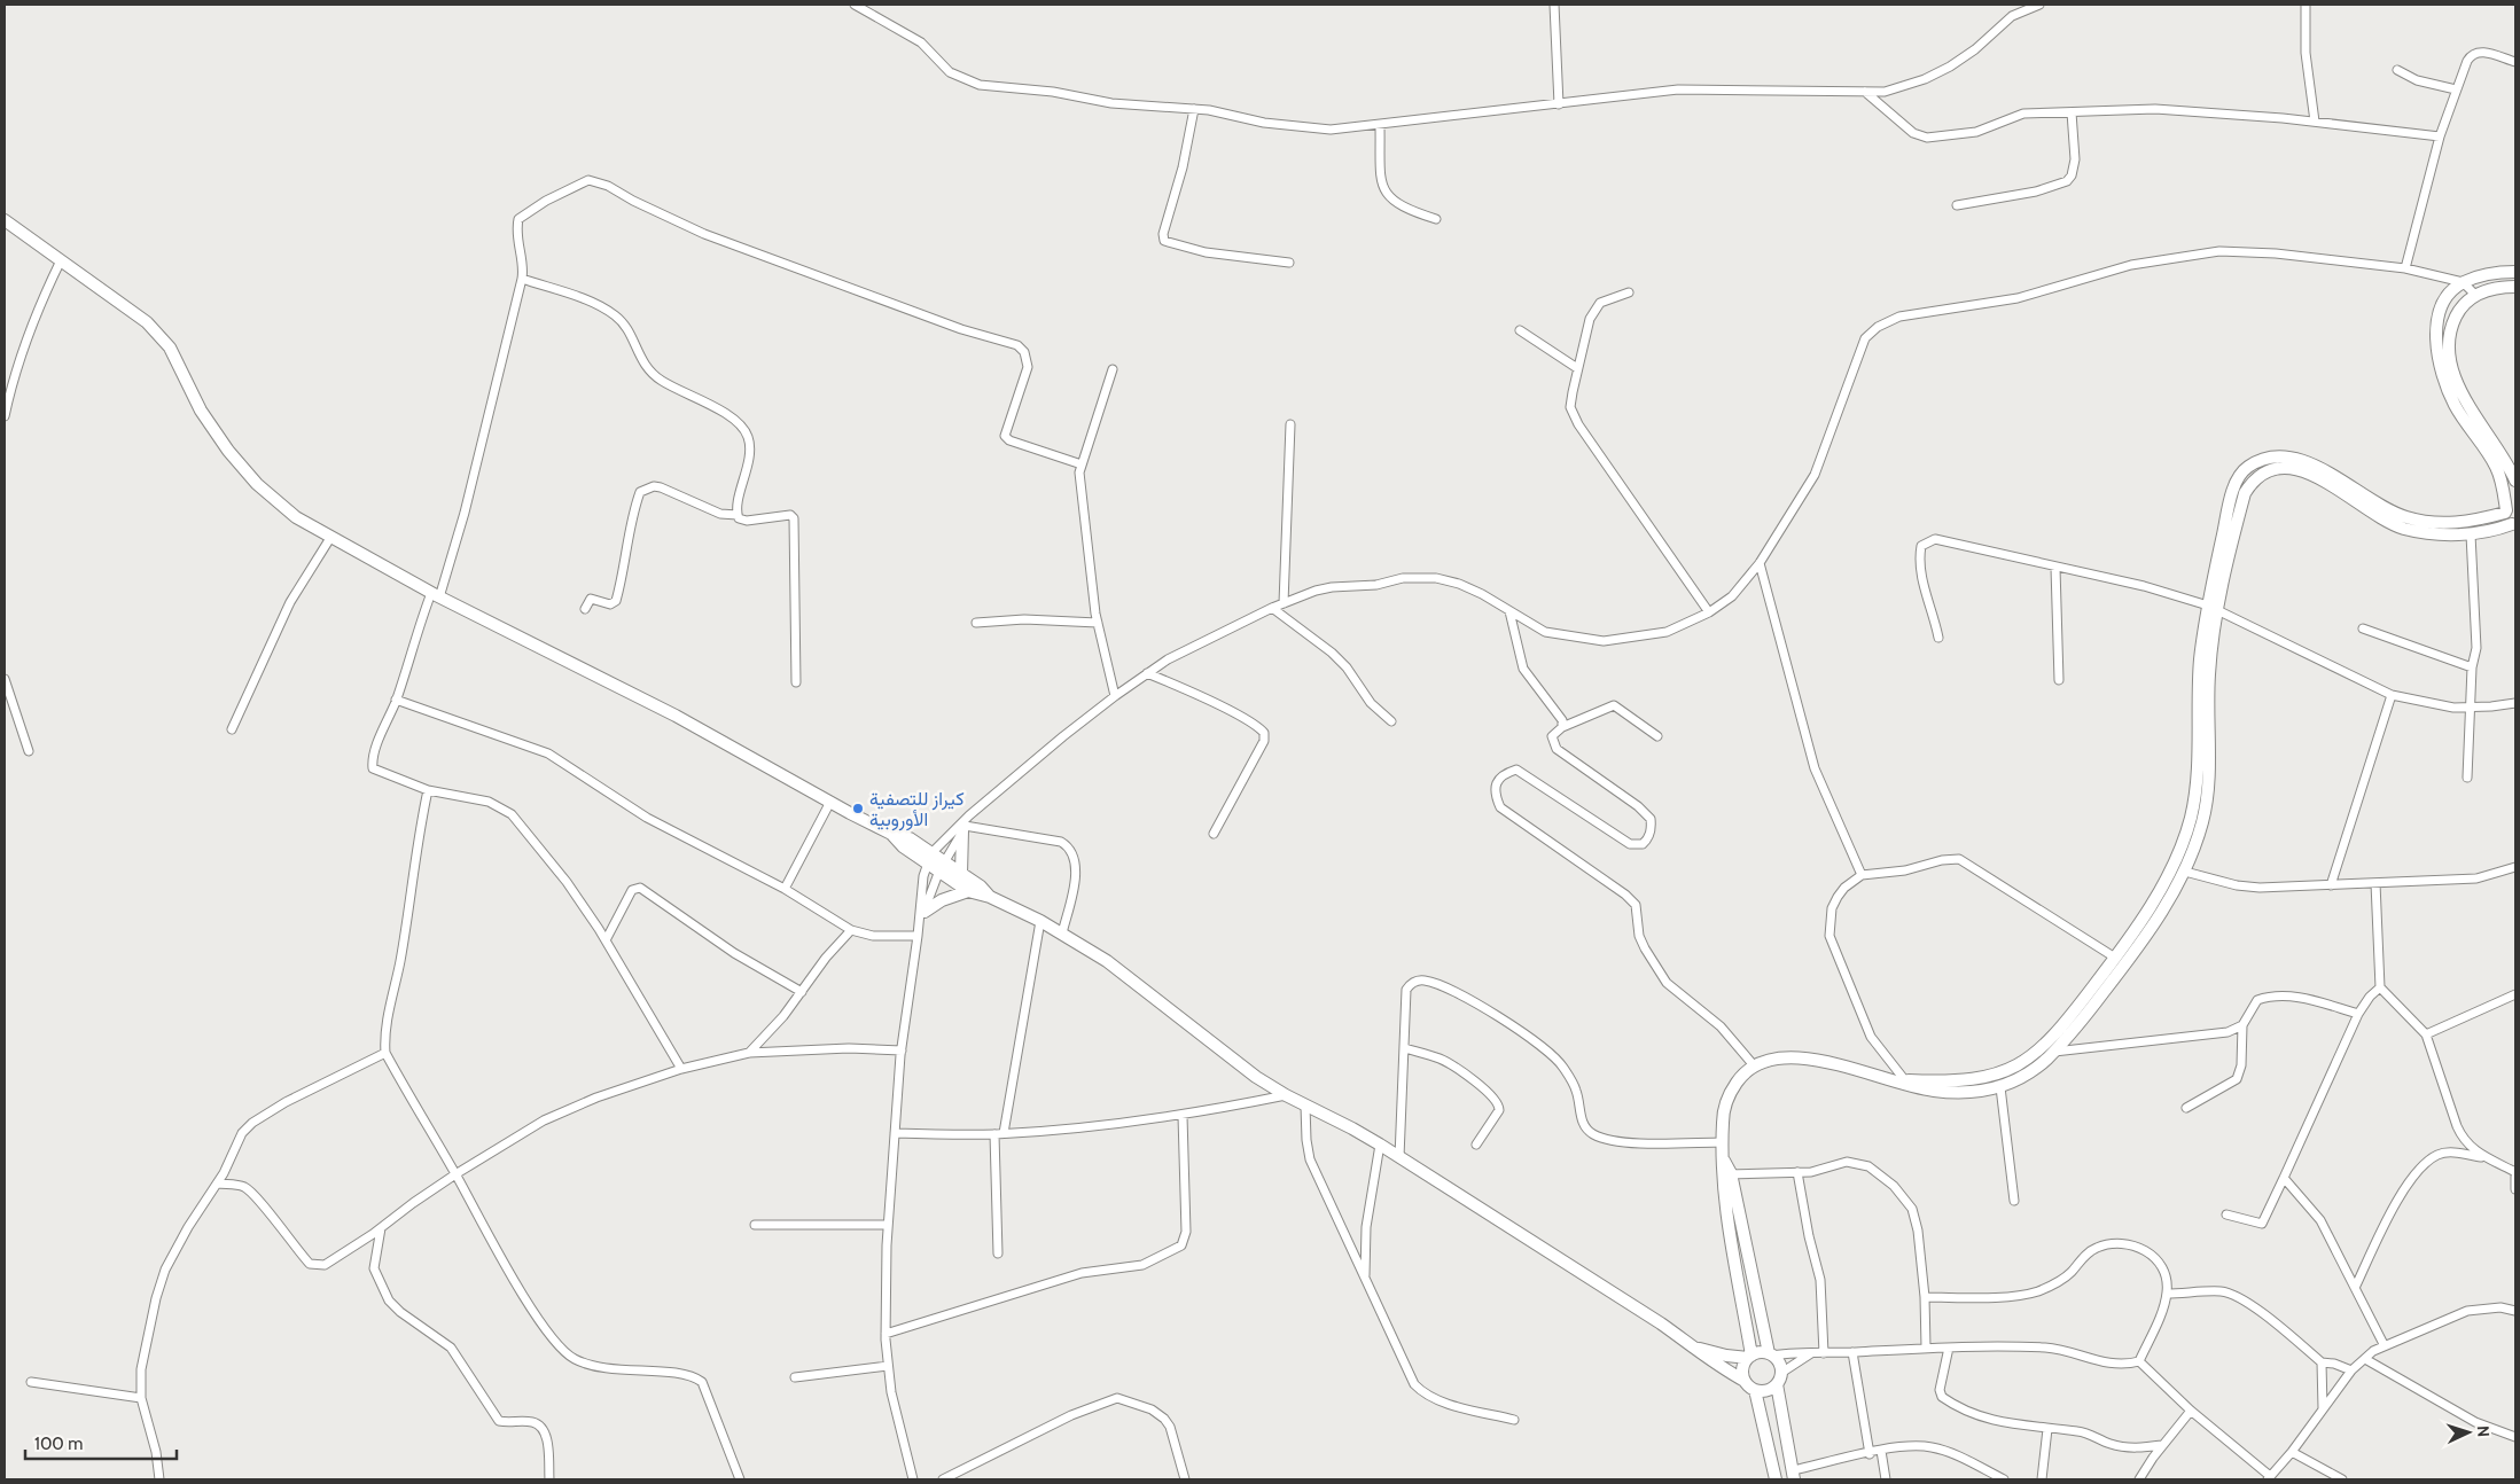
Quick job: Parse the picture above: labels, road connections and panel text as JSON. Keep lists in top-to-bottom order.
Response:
{
  "places": ["كيراز للتصفية الأوروبية"],
  "scale_bar": "100 m",
  "north": "right"
}
